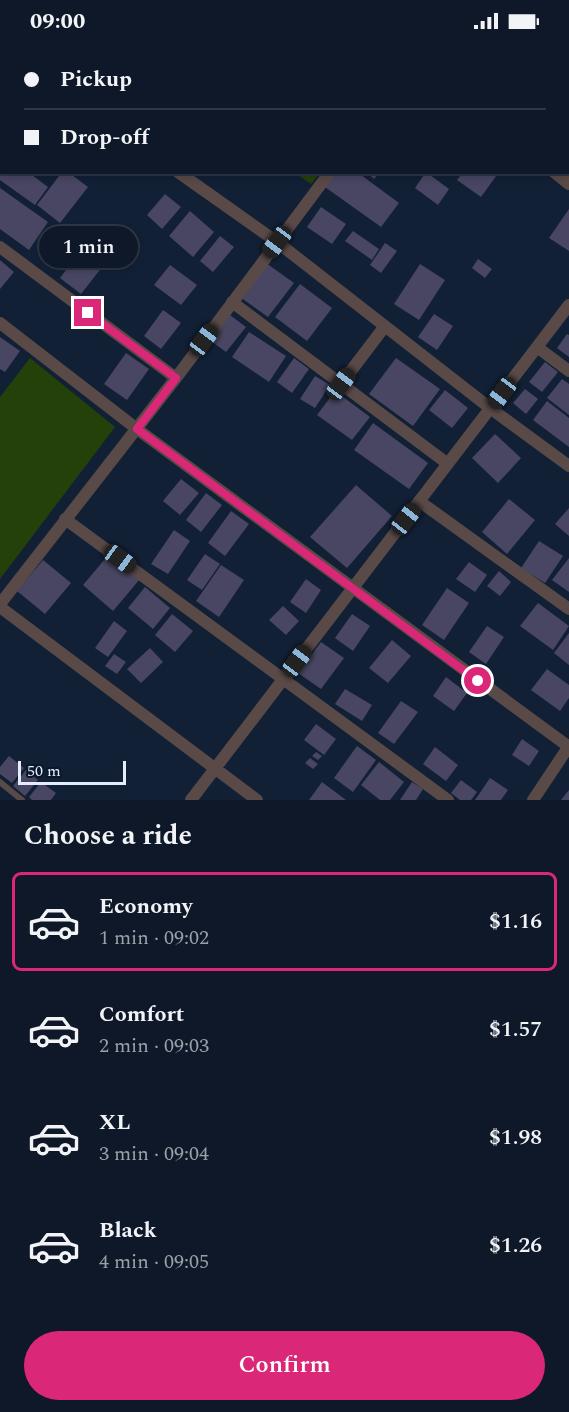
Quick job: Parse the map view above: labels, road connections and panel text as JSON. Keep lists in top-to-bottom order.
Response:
{
  "scale_bar": "50 m",
  "page": {
    "status": "09:00",
    "banner": ["Pickup", "Drop-off"],
    "bubble": "1 min",
    "scale": "50 m",
    "heading": "Choose a ride",
    "list": [
      {
        "name": "Economy",
        "note": "1 min · 09:02",
        "value": "$1.16"
      },
      {
        "name": "Comfort",
        "note": "2 min · 09:03",
        "value": "$1.57"
      },
      {
        "name": "XL",
        "note": "3 min · 09:04",
        "value": "$1.98"
      },
      {
        "name": "Black",
        "note": "4 min · 09:05",
        "value": "$1.26"
      }
    ],
    "buttons": "Confirm"
  }
}
